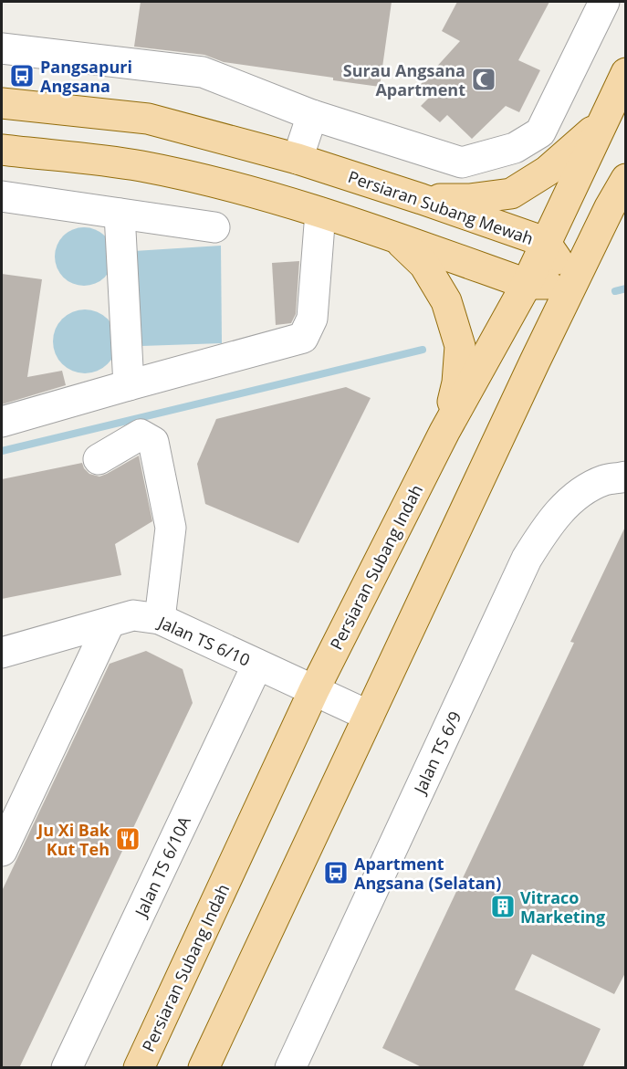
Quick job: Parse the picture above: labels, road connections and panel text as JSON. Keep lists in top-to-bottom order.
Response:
{
  "streets": {
    "main road": ["Persiaran Subang Mewah", "Persiaran Subang Indah"],
    "street": ["Jalan TS 6/10", "Jalan TS 6/9", "Jalan TS 6/10A"]
  },
  "crossings": [
    ["Persiaran Subang Mewah", "Persiaran Subang Indah"],
    ["Persiaran Subang Indah", "Jalan TS 6/10"],
    ["Jalan TS 6/10", "Jalan TS 6/10A"]
  ],
  "places": {
    "bus stop": ["Pangsapuri Angsana", "Apartment Angsana (Selatan)"],
    "mosque": ["Surau Angsana Apartment"],
    "restaurant": ["Ju Xi Bak Kut Teh"],
    "building": ["Vitraco Marketing"]
  }
}
